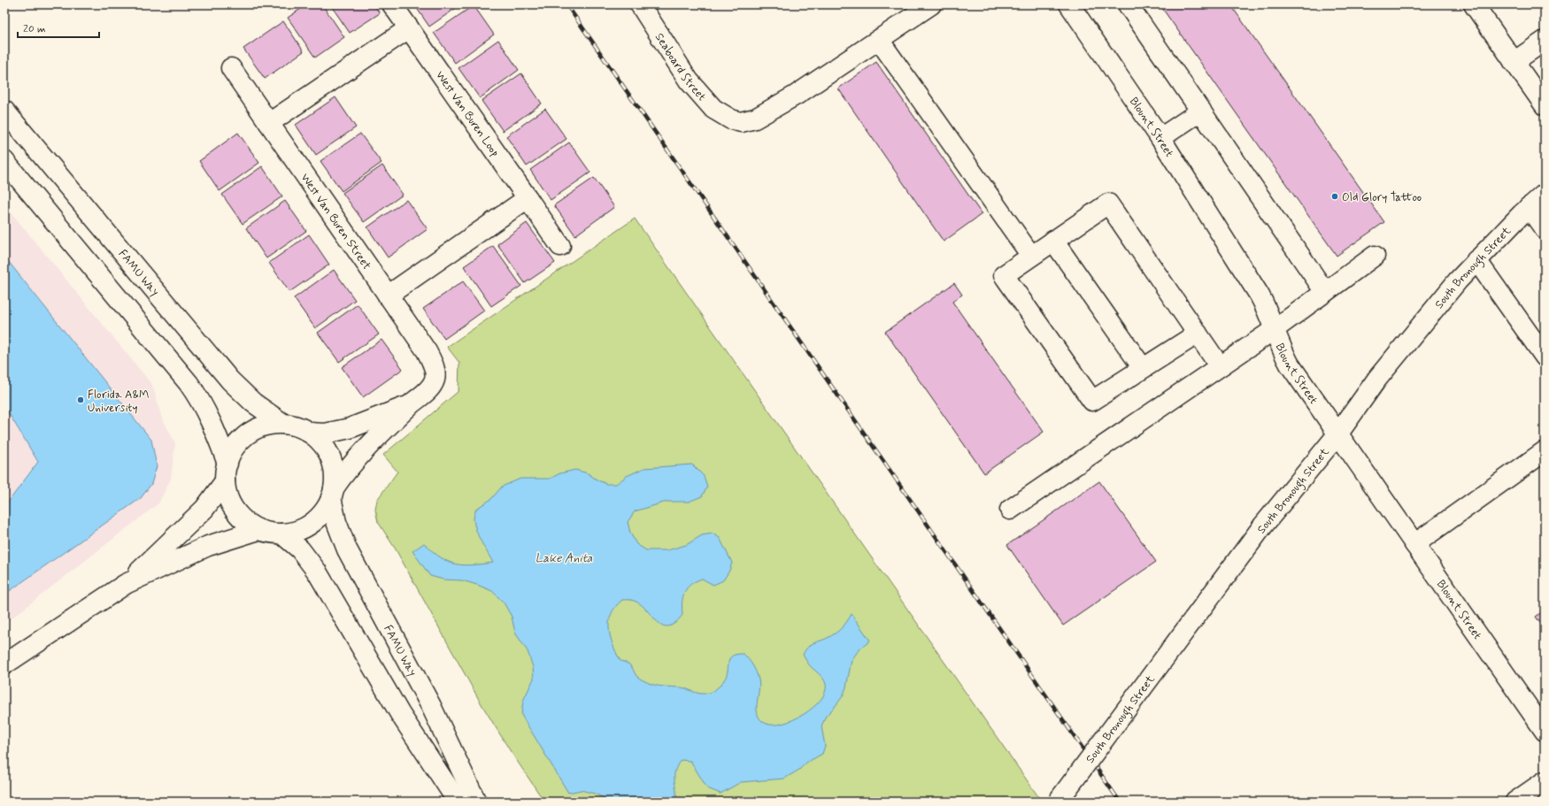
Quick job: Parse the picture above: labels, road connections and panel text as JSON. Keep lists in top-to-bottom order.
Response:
{
  "streets": {
    "street": [
      "Seaboard Street",
      "West Van Buren Loop",
      "Blount Street",
      "West Van Buren Street",
      "South Bronough Street",
      "FAMU Way"
    ]
  },
  "crossings": [
    ["Blount Street", "South Bronough Street"]
  ],
  "water": ["Lake Anita"],
  "places": ["Old Glory Tattoo", "Florida A&M University"],
  "scale_bar": "20 m"
}
